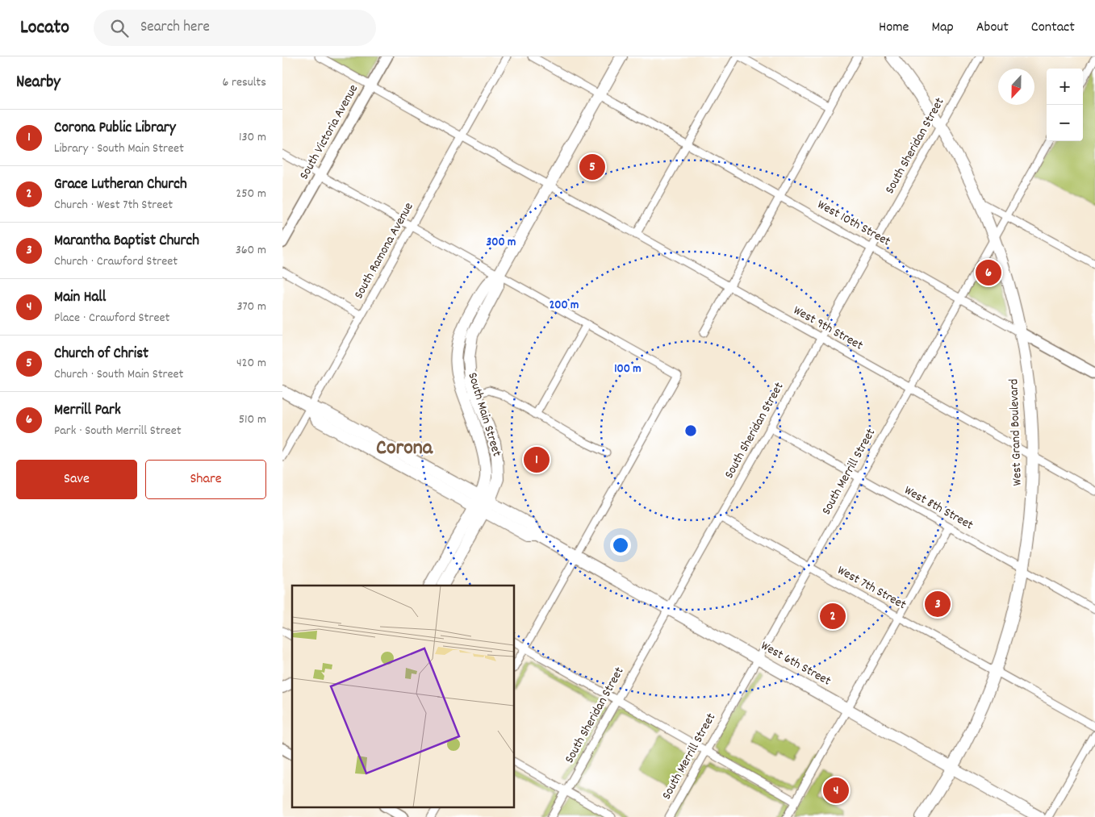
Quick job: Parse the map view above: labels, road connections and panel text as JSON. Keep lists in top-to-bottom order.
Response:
{
  "streets": {
    "main road": ["South Main Street", "West Grand Boulevard", "West 6th Street"],
    "street": [
      "South Victoria Avenue",
      "South Sheridan Street",
      "West 10th Street",
      "South Ramona Avenue",
      "West 9th Street",
      "South Merrill Street",
      "West 8th Street",
      "West 7th Street"
    ]
  },
  "crossings": [
    ["South Victoria Avenue", "West 9th Street"],
    ["South Sheridan Street", "West 10th Street"],
    ["South Sheridan Street", "West 9th Street"],
    ["South Sheridan Street", "West Grand Boulevard"],
    ["South Sheridan Street", "West 8th Street"],
    ["South Sheridan Street", "West 7th Street"],
    ["South Sheridan Street", "West 6th Street"],
    ["West 10th Street", "South Main Street"],
    ["West 10th Street", "West Grand Boulevard"],
    ["West 10th Street", "South Merrill Street"],
    ["South Ramona Avenue", "West 9th Street"],
    ["South Ramona Avenue", "West 6th Street"],
    ["West 9th Street", "South Main Street"],
    ["West 9th Street", "West Grand Boulevard"],
    ["West 9th Street", "South Merrill Street"],
    ["South Main Street", "West 6th Street"],
    ["West Grand Boulevard", "South Merrill Street"],
    ["West Grand Boulevard", "West 8th Street"],
    ["West Grand Boulevard", "West 7th Street"],
    ["West Grand Boulevard", "West 6th Street"],
    ["South Merrill Street", "West 8th Street"],
    ["South Merrill Street", "West 7th Street"],
    ["South Merrill Street", "West 6th Street"]
  ],
  "districts": ["Corona"],
  "north": "bottom",
  "page": {
    "header": "Locato",
    "search": "Search here",
    "nav": [
      "Home",
      "Map",
      "About",
      "Contact"
    ],
    "heading": ["Nearby", "6 results"],
    "map_buttons": ["+", "−"],
    "list": [
      {
        "mark": "1",
        "name": "Corona Public Library",
        "note": "Library · South Main Street",
        "value": "130 m"
      },
      {
        "mark": "2",
        "name": "Grace Lutheran Church",
        "note": "Church · West 7th Street",
        "value": "250 m"
      },
      {
        "mark": "3",
        "name": "Marantha Baptist Church",
        "note": "Church · Crawford Street",
        "value": "360 m"
      },
      {
        "mark": "4",
        "name": "Main Hall",
        "note": "Place · Crawford Street",
        "value": "370 m"
      },
      {
        "mark": "5",
        "name": "Church of Christ",
        "note": "Church · South Main Street",
        "value": "420 m"
      },
      {
        "mark": "6",
        "name": "Merrill Park",
        "note": "Park · South Merrill Street",
        "value": "510 m"
      }
    ],
    "pins": [
      "5",
      "6",
      "1",
      "3",
      "2",
      "4"
    ],
    "buttons": ["Save", "Share"]
  },
  "rings": ["300 m", "200 m", "100 m"]
}
